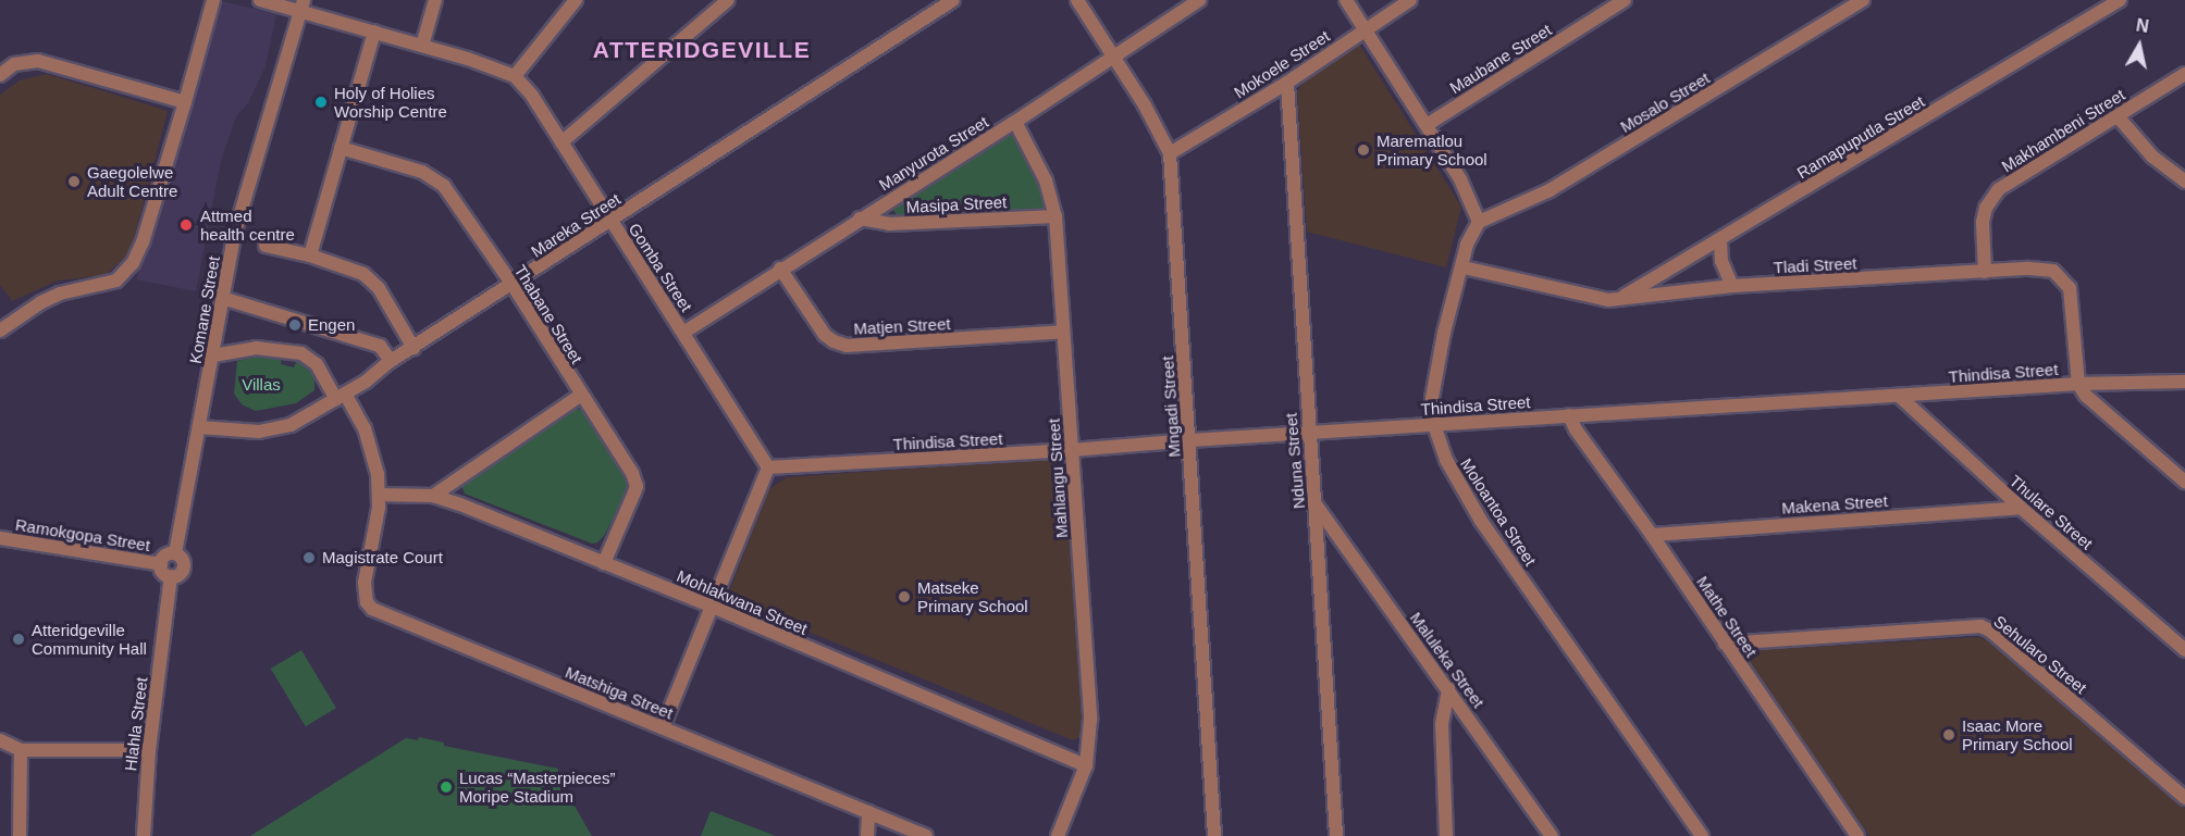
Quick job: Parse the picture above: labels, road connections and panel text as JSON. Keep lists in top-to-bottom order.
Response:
{
  "streets": {
    "street": [
      "Maubane Street",
      "Mokoele Street",
      "Mosalo Street",
      "Makhambeni Street",
      "Ramapuputla Street",
      "Manyurota Street",
      "Masipa Street",
      "Mareka Street",
      "Tladi Street",
      "Gomba Street",
      "Komane Street",
      "Thabane Street",
      "Matjen Street",
      "Thindisa Street",
      "Mngadi Street",
      "Nduna Street",
      "Mahlangu Street",
      "Makena Street",
      "Moloantoa Street",
      "Thulare Street",
      "Ramokgopa Street",
      "Mohlakwana Street",
      "Mathe Street",
      "Sehularo Street",
      "Maluleka Street",
      "Matshiga Street",
      "Hlahla Street"
    ]
  },
  "crossings": [
    ["Mokoele Street", "Mngadi Street"],
    ["Mokoele Street", "Nduna Street"],
    ["Mosalo Street", "Moloantoa Street"],
    ["Makhambeni Street", "Tladi Street"],
    ["Ramapuputla Street", "Tladi Street"],
    ["Manyurota Street", "Masipa Street"],
    ["Manyurota Street", "Gomba Street"],
    ["Manyurota Street", "Matjen Street"],
    ["Manyurota Street", "Mngadi Street"],
    ["Manyurota Street", "Mahlangu Street"],
    ["Masipa Street", "Mahlangu Street"],
    ["Mareka Street", "Gomba Street"],
    ["Mareka Street", "Komane Street"],
    ["Mareka Street", "Thabane Street"],
    ["Mareka Street", "Matshiga Street"],
    ["Tladi Street", "Thindisa Street"],
    ["Tladi Street", "Moloantoa Street"],
    ["Gomba Street", "Komane Street"],
    ["Gomba Street", "Thindisa Street"],
    ["Komane Street", "Ramokgopa Street"],
    ["Komane Street", "Matshiga Street"],
    ["Komane Street", "Hlahla Street"],
    ["Thabane Street", "Mohlakwana Street"],
    ["Matjen Street", "Mahlangu Street"],
    ["Thindisa Street", "Mngadi Street"],
    ["Thindisa Street", "Nduna Street"],
    ["Thindisa Street", "Mahlangu Street"],
    ["Thindisa Street", "Moloantoa Street"],
    ["Thindisa Street", "Thulare Street"],
    ["Thindisa Street", "Mathe Street"],
    ["Nduna Street", "Maluleka Street"],
    ["Mahlangu Street", "Mohlakwana Street"],
    ["Makena Street", "Thulare Street"],
    ["Makena Street", "Mathe Street"],
    ["Ramokgopa Street", "Hlahla Street"],
    ["Mohlakwana Street", "Matshiga Street"],
    ["Mathe Street", "Sehularo Street"]
  ],
  "districts": ["ATTERIDGEVILLE"],
  "parks": ["Villas"],
  "places": [
    "Holy of Holies Worship Centre",
    "Marematlou Primary School",
    "Gaegolelwe Adult Centre",
    "Attmed health centre",
    "Engen",
    "Magistrate Court",
    "Matseke Primary School",
    "Atteridgeville Community Hall",
    "Isaac More Primary School",
    "Lucas “Masterpieces” Moripe Stadium"
  ],
  "north": "top"
}
